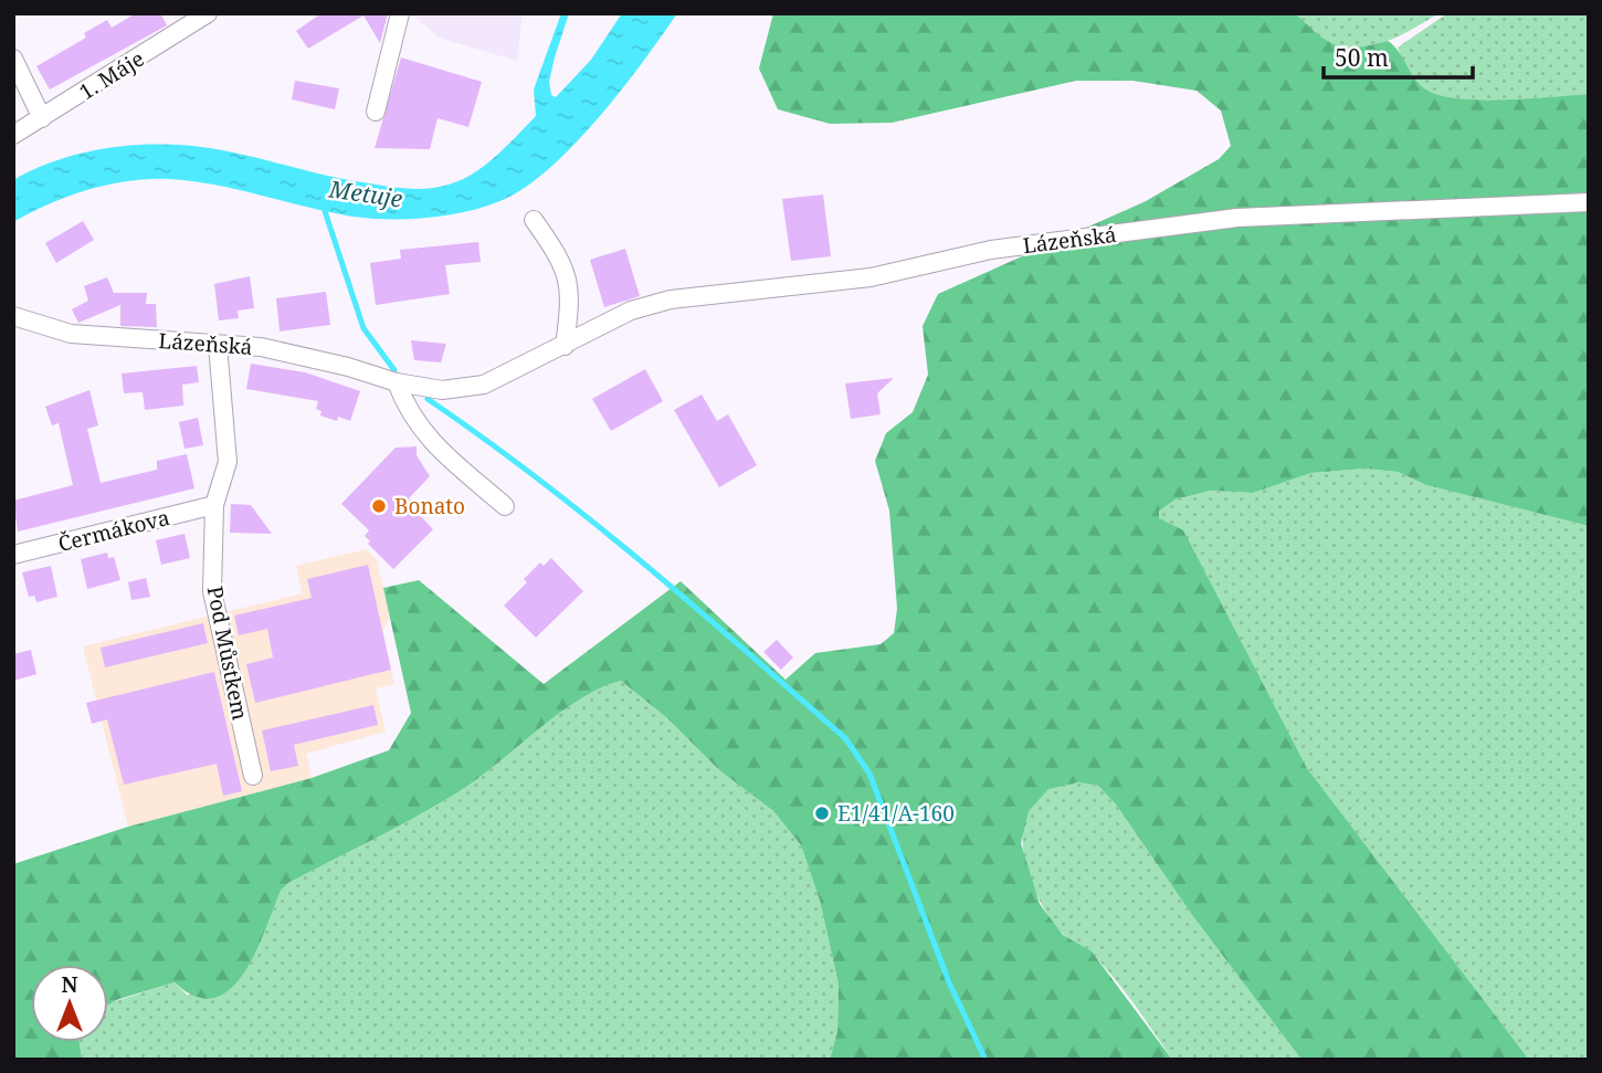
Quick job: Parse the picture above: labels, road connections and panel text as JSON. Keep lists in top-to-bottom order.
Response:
{
  "streets": {
    "street": [
      "1. Máje",
      "Lázeňská",
      "Čermákova",
      "Pod Můstkem"
    ]
  },
  "crossings": [
    ["Lázeňská", "Pod Můstkem"],
    ["Čermákova", "Pod Můstkem"]
  ],
  "water": ["Metuje"],
  "places": ["Bonato", "E1/41/A-160"],
  "scale_bar": "50 m",
  "north": "top"
}
